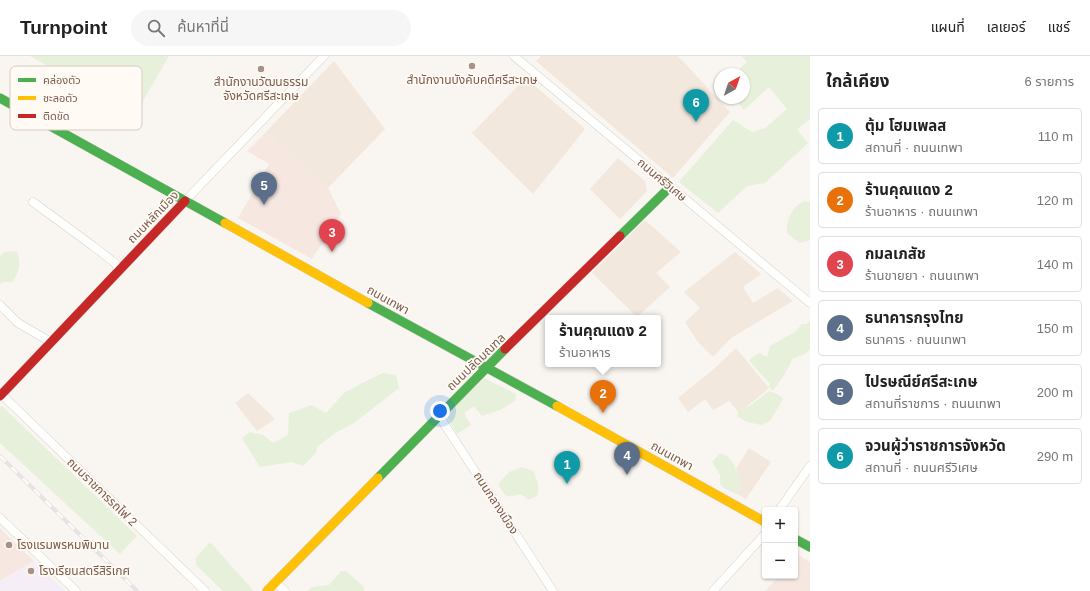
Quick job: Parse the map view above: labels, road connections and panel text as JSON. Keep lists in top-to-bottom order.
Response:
{
  "streets": {
    "main road": ["ถนนหลักเมือง", "ถนนเทพา", "ถนนปลัดมณฑล"],
    "street": ["ถนนศรีวิเศษ", "ถนนราชการรถไฟ 2", "ถนนกลางเมือง"]
  },
  "crossings": [
    ["ถนนศรีวิเศษ", "ถนนปลัดมณฑล"],
    ["ถนนหลักเมือง", "ถนนเทพา"],
    ["ถนนหลักเมือง", "ถนนราชการรถไฟ 2"],
    ["ถนนเทพา", "ถนนปลัดมณฑล"],
    ["ถนนปลัดมณฑล", "ถนนกลางเมือง"]
  ],
  "places": [
    "สำนักงานบังคับคดีศรีสะเกษ",
    "สำนักงานวัฒนธรรม จังหวัดศรีสะเกษ",
    "โรงแรมพรหมพิมาน",
    "โรงเรียนสตรีสิริเกศ"
  ],
  "legend": ["คล่องตัว", "ชะลอตัว", "ติดขัด"],
  "north": "top right",
  "page": {
    "header": "Turnpoint",
    "search": "ค้นหาที่นี่",
    "nav": ["แผนที่", "เลเยอร์", "แชร์"],
    "heading": ["ใกล้เคียง", "6 รายการ"],
    "pins": [
      "6",
      "5",
      "3",
      "2",
      "4",
      "1"
    ],
    "list": [
      {
        "mark": "1",
        "name": "ตุ้ม โฮมเพลส",
        "note": "สถานที่ · ถนนเทพา",
        "value": "110 m"
      },
      {
        "mark": "2",
        "name": "ร้านคุณแดง 2",
        "note": "ร้านอาหาร · ถนนเทพา",
        "value": "120 m"
      },
      {
        "mark": "3",
        "name": "กมลเภสัช",
        "note": "ร้านขายยา · ถนนเทพา",
        "value": "140 m"
      },
      {
        "mark": "4",
        "name": "ธนาคารกรุงไทย",
        "note": "ธนาคาร · ถนนเทพา",
        "value": "150 m"
      },
      {
        "mark": "5",
        "name": "ไปรษณีย์ศรีสะเกษ",
        "note": "สถานที่ราชการ · ถนนเทพา",
        "value": "200 m"
      },
      {
        "mark": "6",
        "name": "จวนผู้ว่าราชการจังหวัด",
        "note": "สถานที่ · ถนนศรีวิเศษ",
        "value": "290 m"
      }
    ],
    "popup": ["ร้านคุณแดง 2", "ร้านอาหาร"],
    "map_buttons": ["+", "−"]
  }
}
